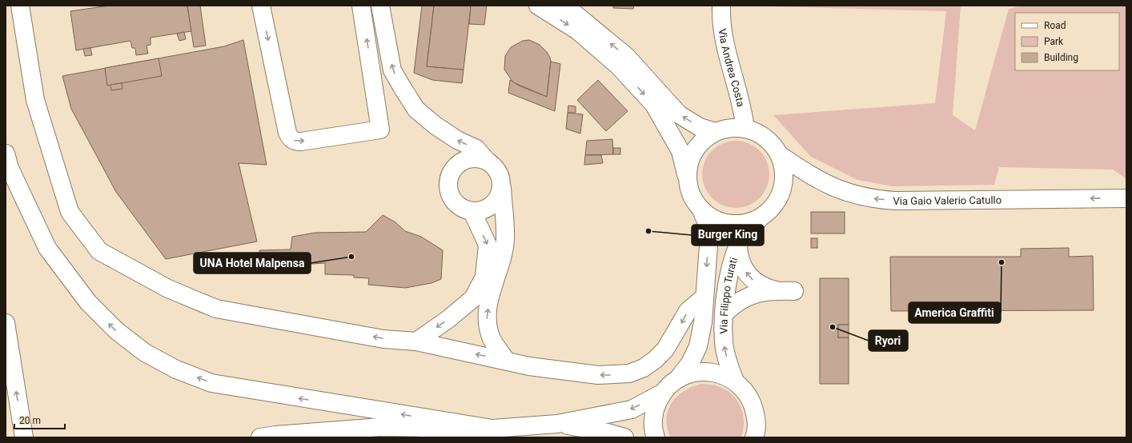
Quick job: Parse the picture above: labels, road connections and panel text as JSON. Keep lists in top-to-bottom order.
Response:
{
  "streets": {
    "main road": ["Via Andrea Costa", "Via Gaio Valerio Catullo", "Via Filippo Turati"]
  },
  "crossings": [
    ["Via Andrea Costa", "Via Gaio Valerio Catullo"],
    ["Via Andrea Costa", "Via Filippo Turati"],
    ["Via Gaio Valerio Catullo", "Via Filippo Turati"]
  ],
  "one_way": ["Via Gaio Valerio Catullo", "Via Filippo Turati"],
  "places": [
    "Burger King",
    "UNA Hotel Malpensa",
    "America Graffiti",
    "Ryori"
  ],
  "legend": ["Road", "Park", "Building"],
  "scale_bar": "20 m"
}
